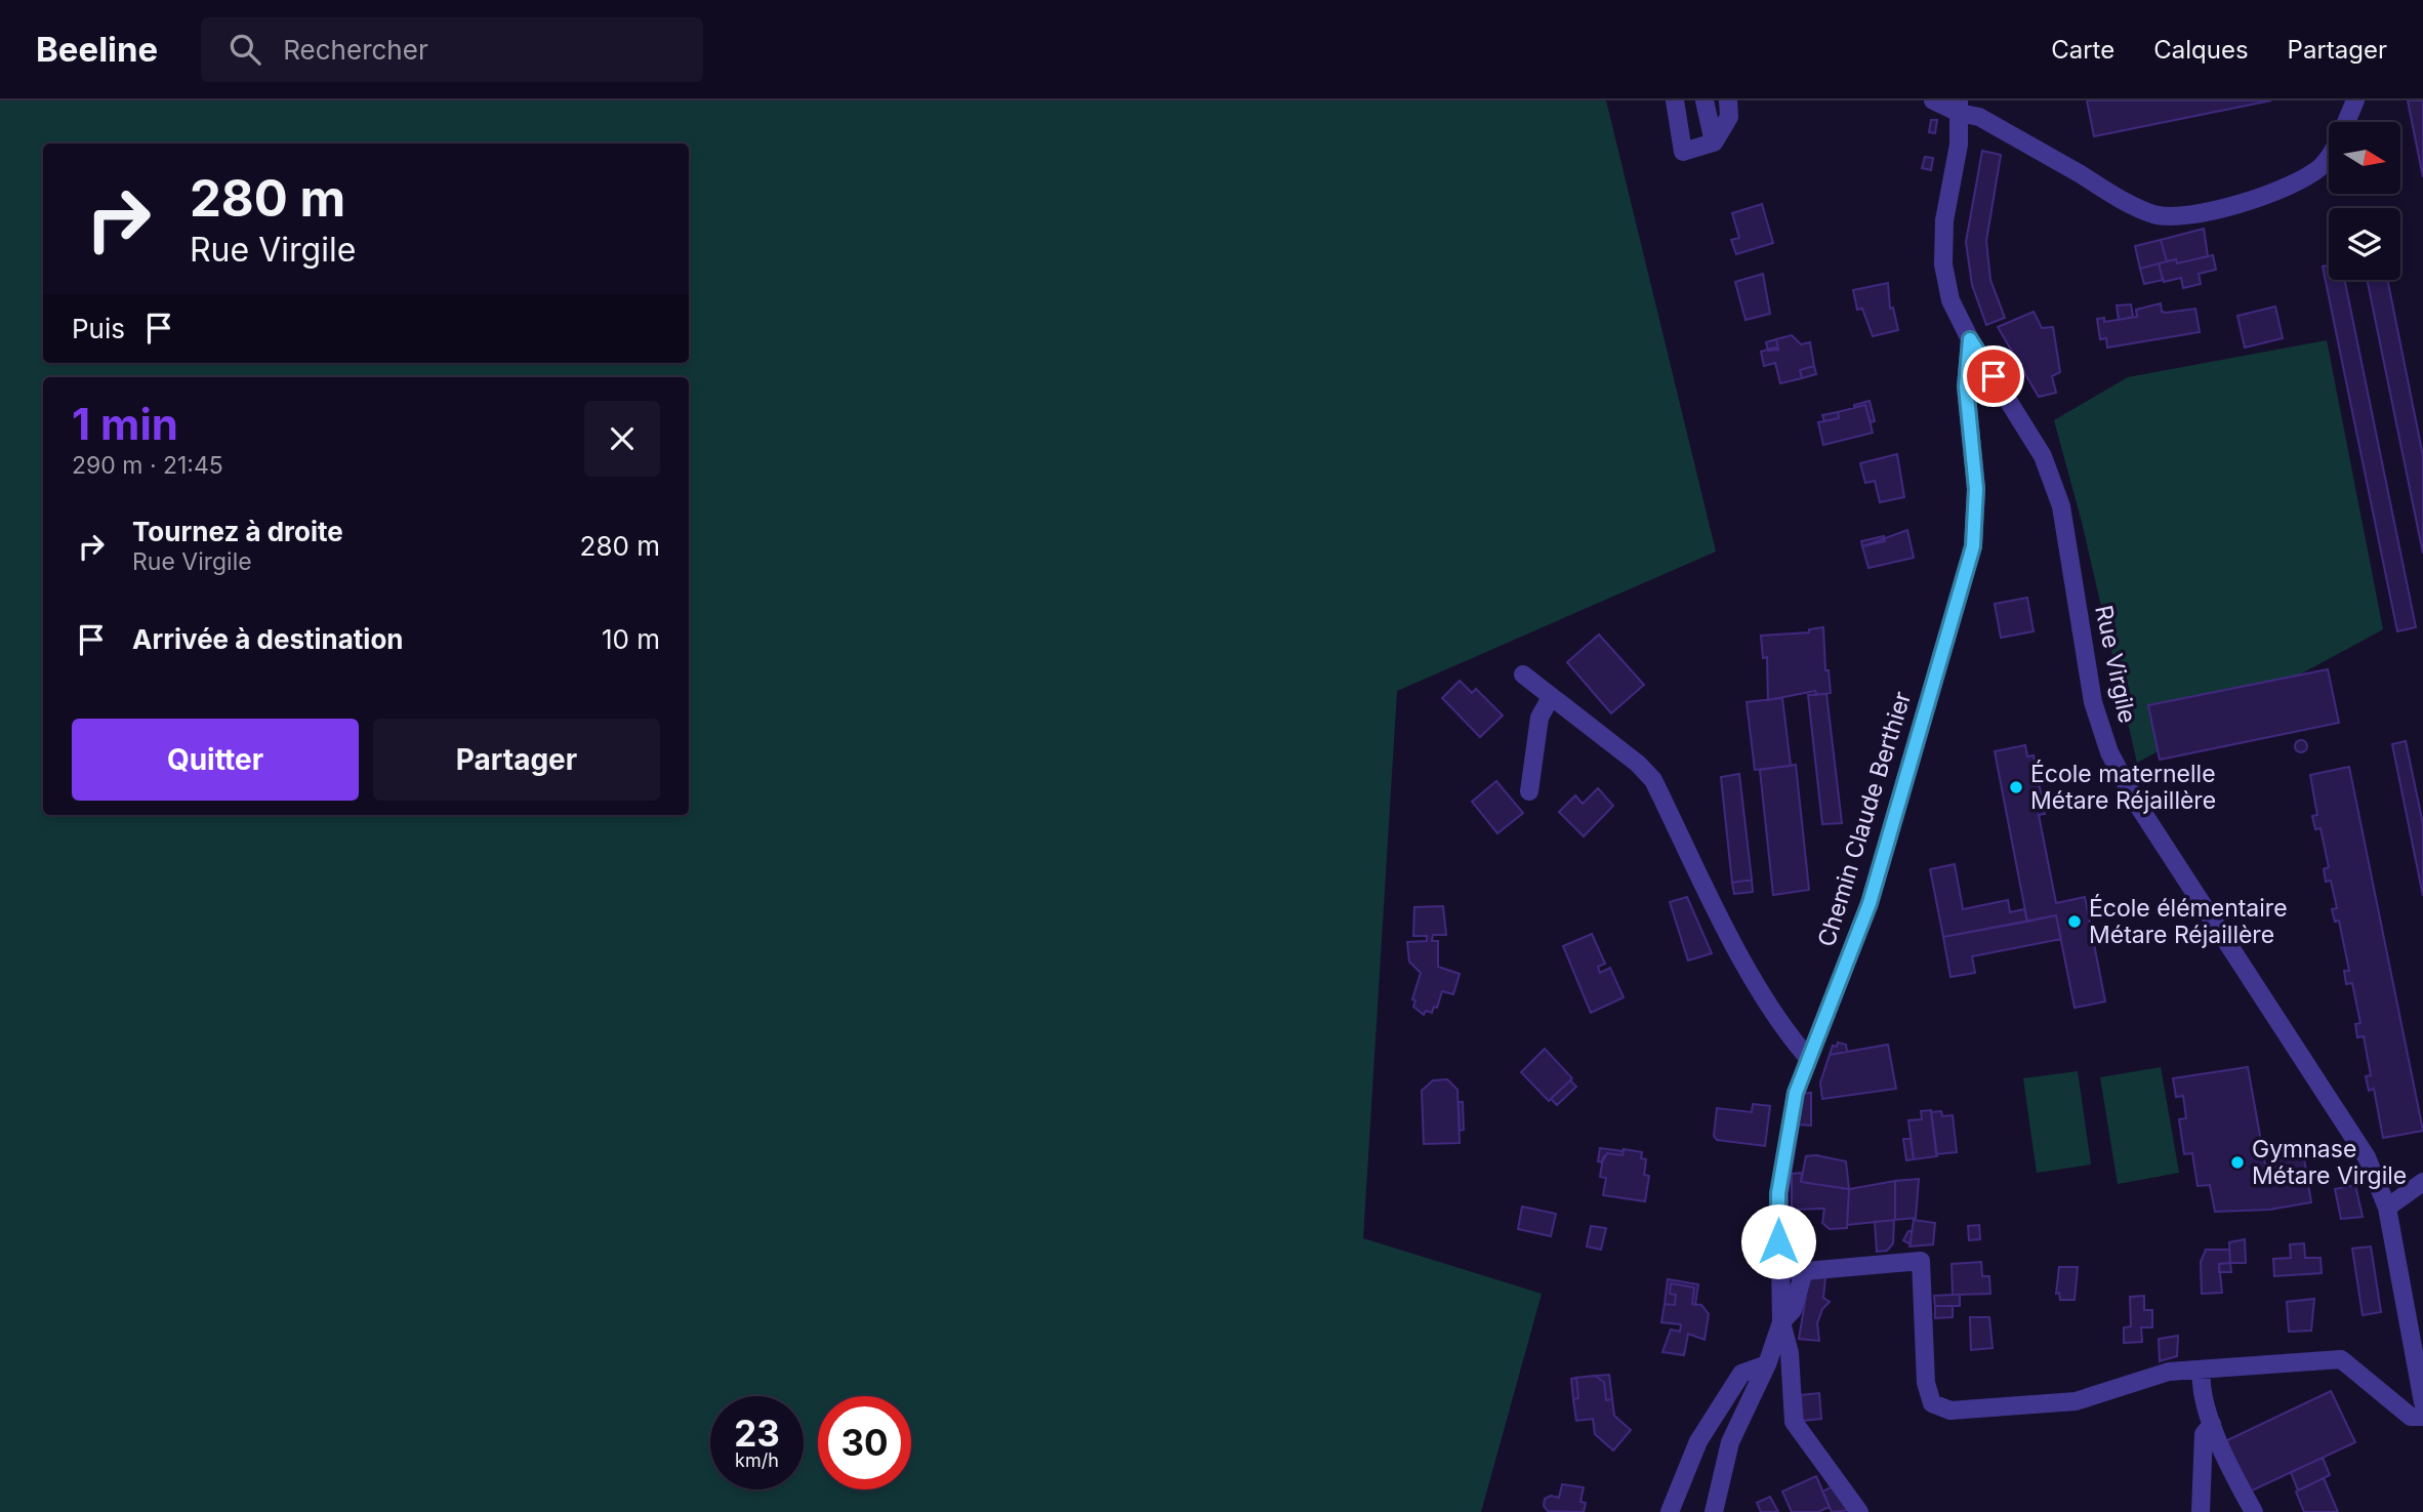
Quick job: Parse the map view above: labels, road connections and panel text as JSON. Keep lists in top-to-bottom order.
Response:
{
  "streets": {
    "street": ["Rue Virgile", "Chemin Claude Berthier"]
  },
  "crossings": [
    ["Rue Virgile", "Chemin Claude Berthier"]
  ],
  "places": ["École maternelle Métare Réjaillère", "École élémentaire Métare Réjaillère", "Gymnase Métare Virgile"],
  "north": "right",
  "page": {
    "header": "Beeline",
    "search": "Rechercher",
    "nav": ["Carte", "Calques", "Partager"],
    "turn": ["280 m", "Rue Virgile"],
    "then": "Puis",
    "heading": ["1 min", "290 m · 21:45"],
    "list": [
      {
        "name": "Tournez à droite",
        "note": "Rue Virgile",
        "value": "280 m"
      },
      {
        "name": "Arrivée à destination",
        "value": "10 m"
      }
    ],
    "buttons": ["Quitter", "Partager"],
    "speed": "23 km/h",
    "limit": "30"
  }
}
